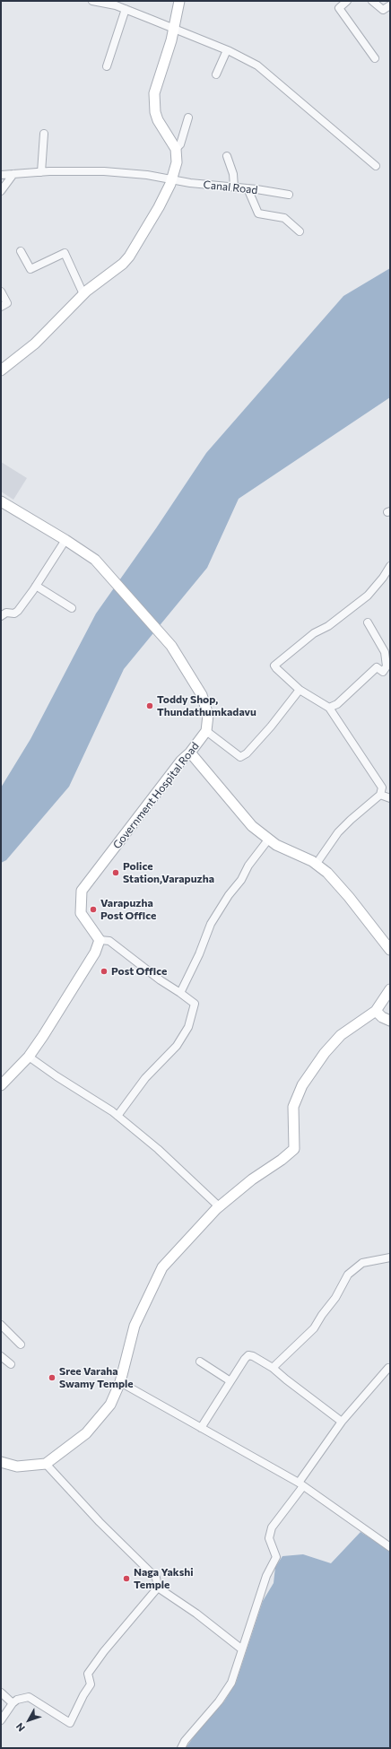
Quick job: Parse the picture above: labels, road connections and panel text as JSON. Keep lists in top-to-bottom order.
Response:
{
  "streets": {
    "street": ["Canal Road", "Government Hospital Road"]
  },
  "places": [
    "Toddy Shop, Thundathumkadavu",
    "Police Station,Varapuzha",
    "Varapuzha Post Office",
    "Post Office",
    "Sree Varaha Swamy Temple",
    "Naga Yakshi Temple"
  ],
  "north": "bottom left"
}
